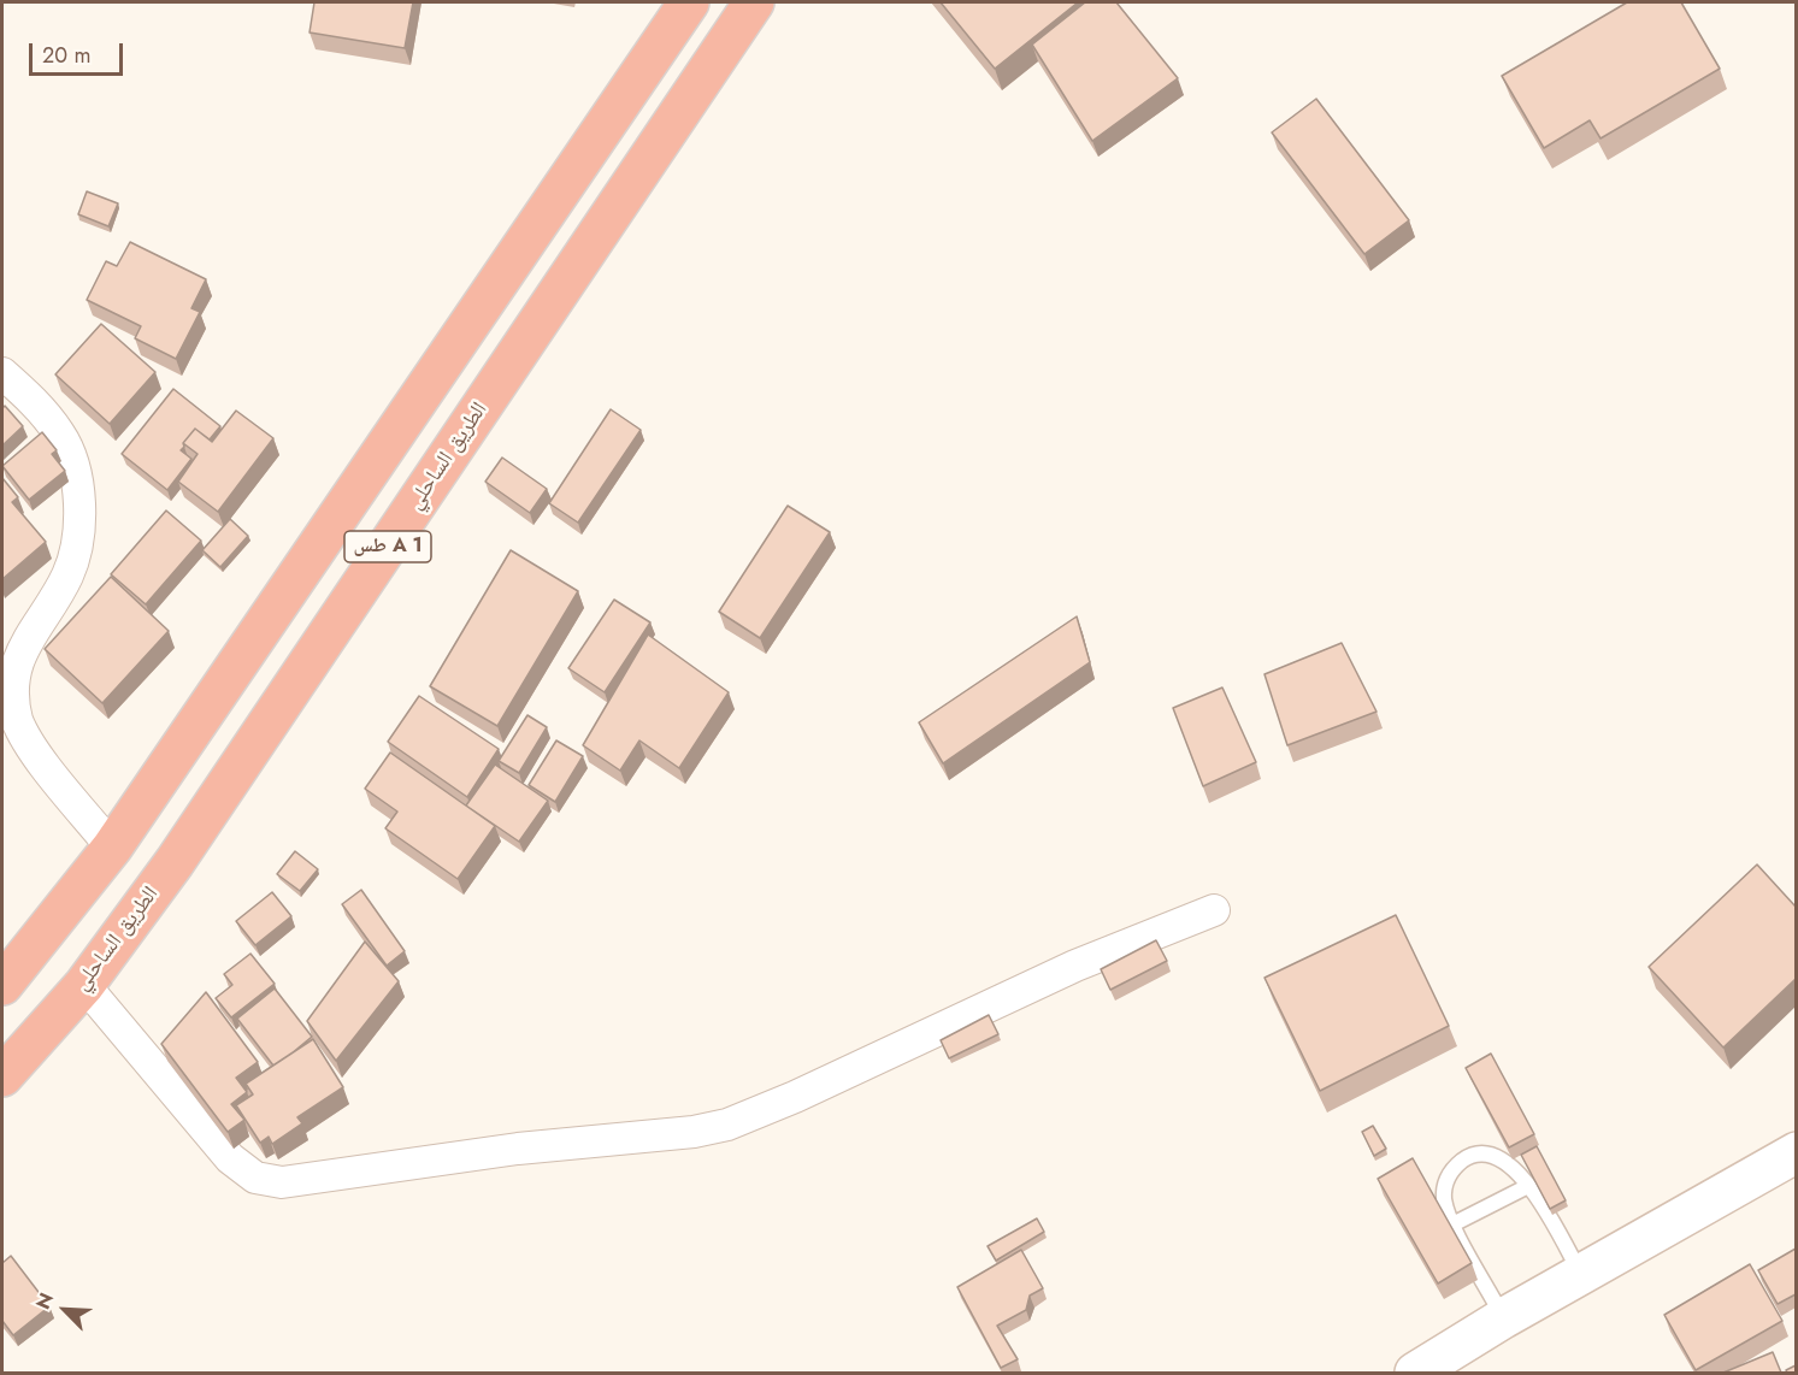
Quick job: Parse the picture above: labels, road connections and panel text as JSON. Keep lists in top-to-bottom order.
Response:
{
  "streets": {
    "highway": ["الطريق الساحلي", "طس A 1"]
  },
  "scale_bar": "20 m",
  "north": "top left"
}
